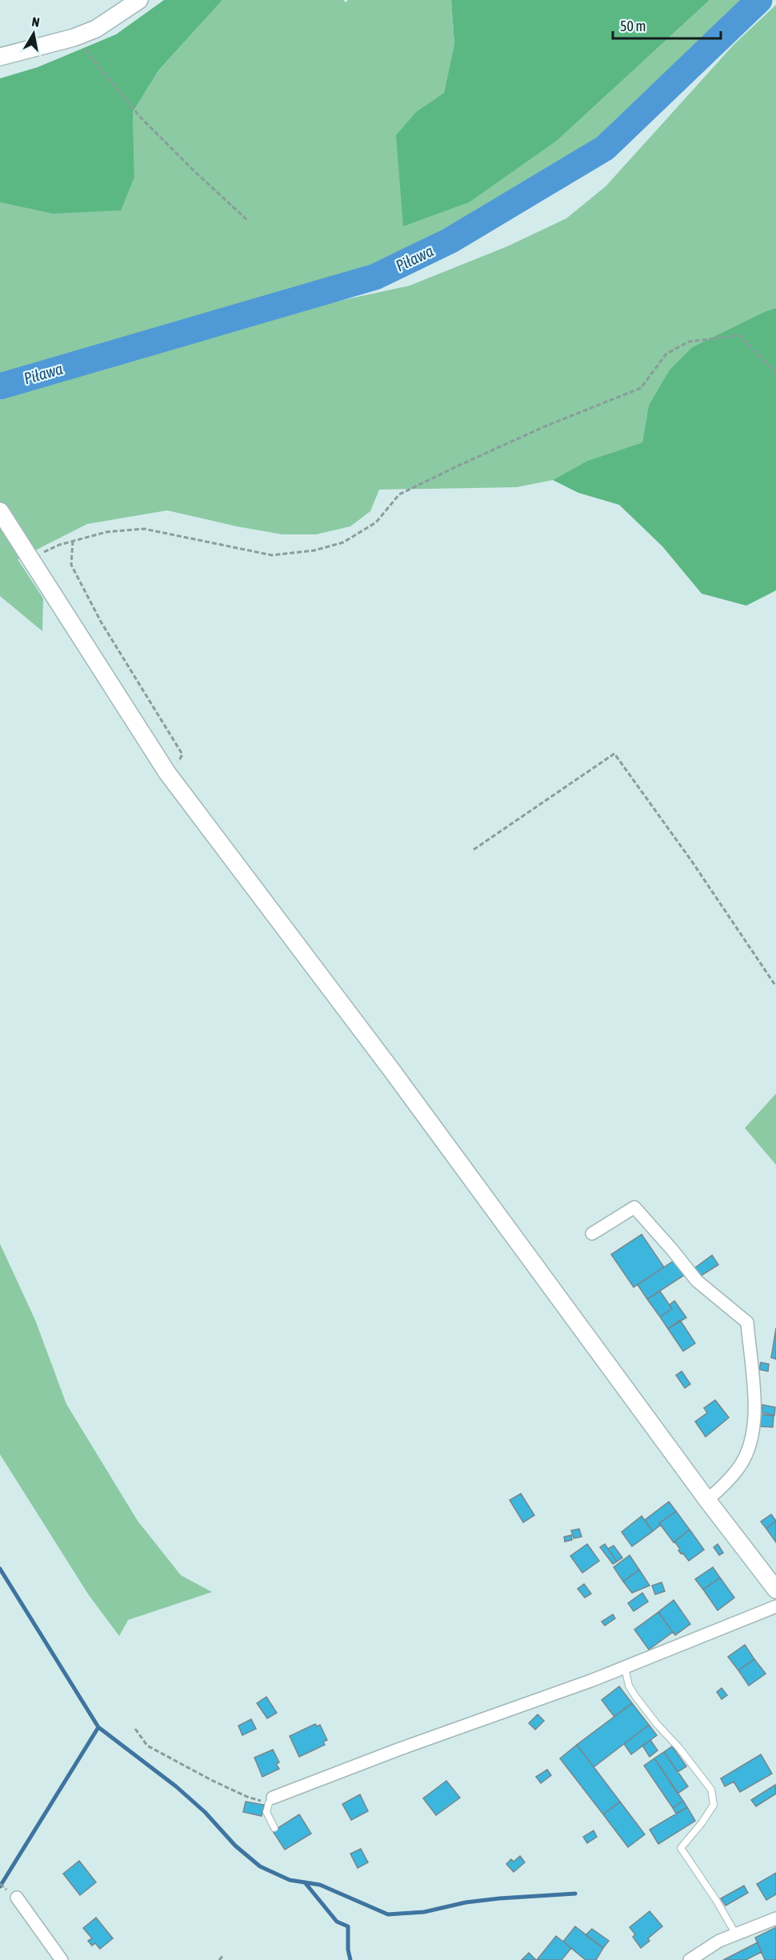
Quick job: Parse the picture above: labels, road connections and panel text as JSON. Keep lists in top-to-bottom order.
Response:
{
  "water": ["Piława"],
  "scale_bar": "50 m",
  "north": "top"
}
